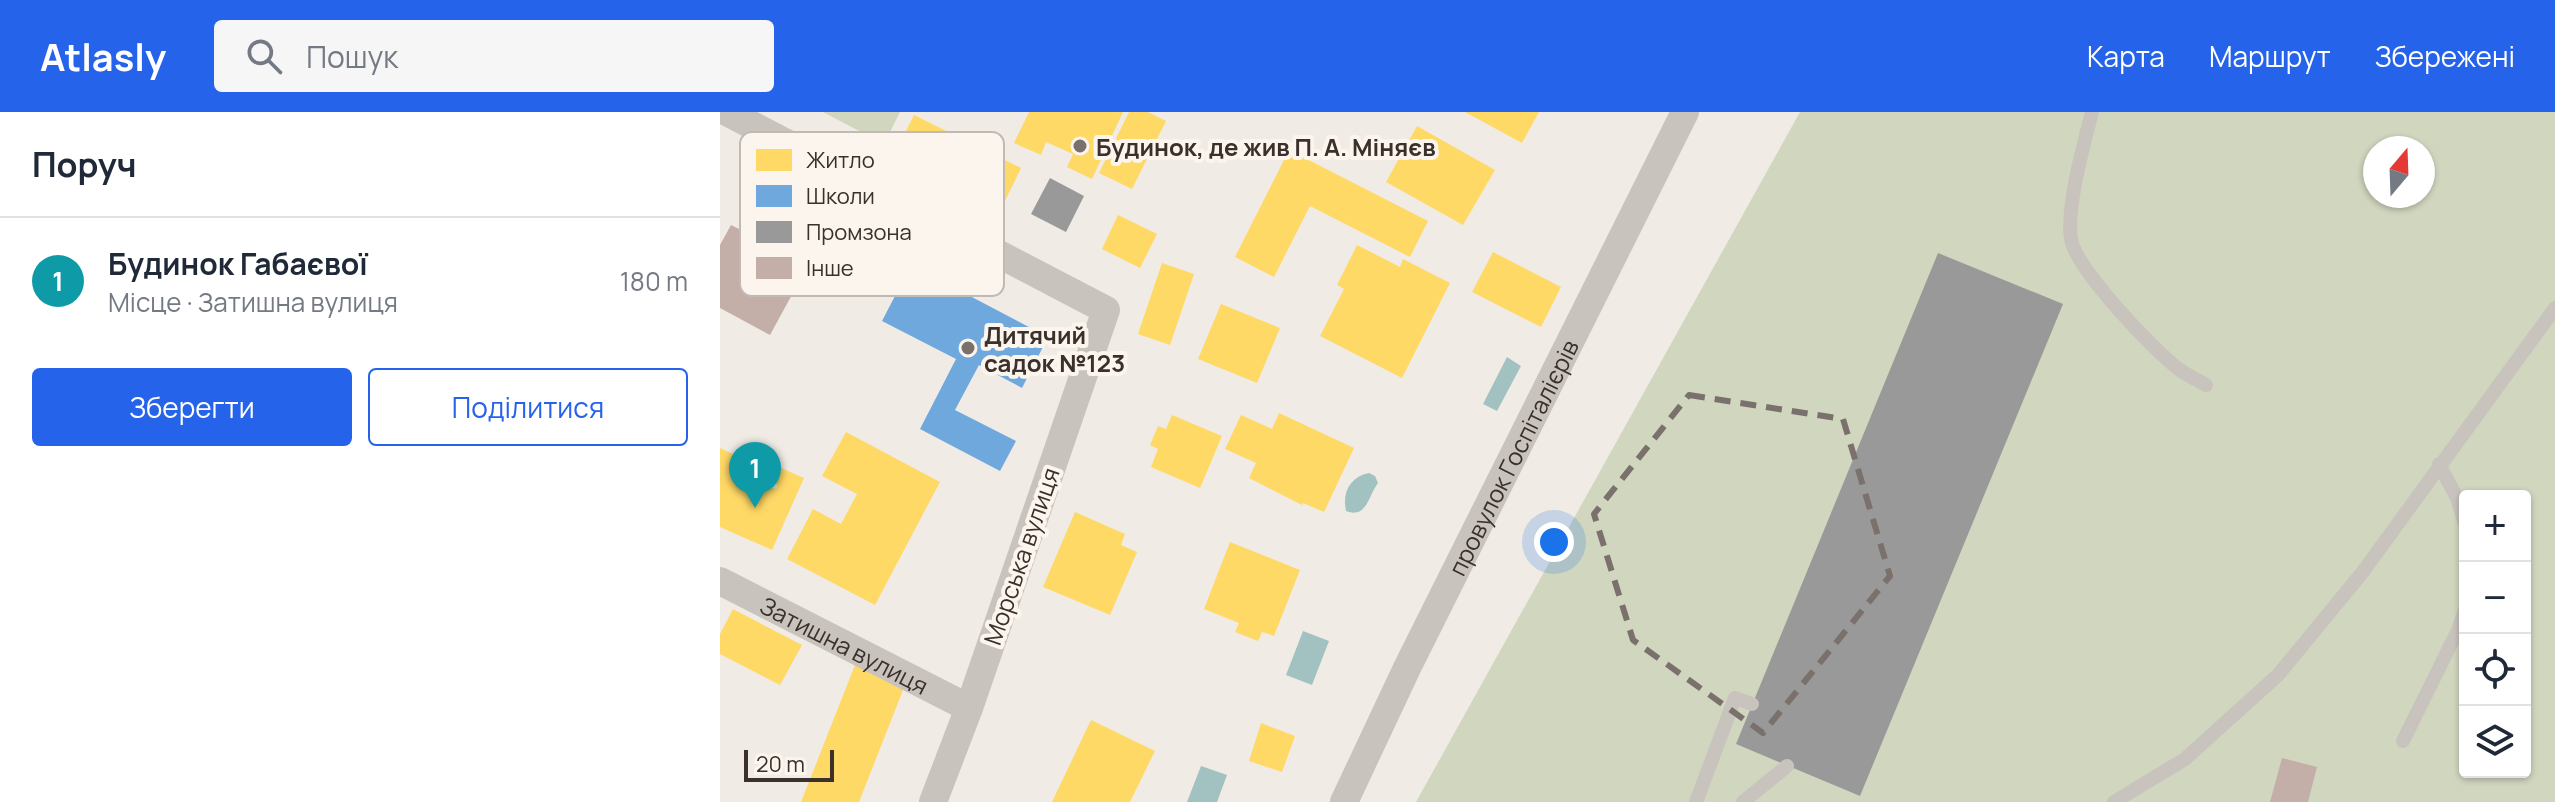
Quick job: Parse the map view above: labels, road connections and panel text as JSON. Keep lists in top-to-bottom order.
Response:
{
  "streets": {
    "street": ["провулок Госпіталієрів", "Морська вулиця", "Затишна вулиця"]
  },
  "crossings": [
    ["Морська вулиця", "Затишна вулиця"]
  ],
  "places": ["Будинок, де жив П. А. Міняєв", "Дитячий садок №123"],
  "legend": [
    "Житло",
    "Школи",
    "Промзона",
    "Інше"
  ],
  "scale_bar": "20 m",
  "north": "top",
  "page": {
    "header": "Atlasly",
    "search": "Пошук",
    "nav": ["Карта", "Маршрут", "Збережені"],
    "heading": "Поруч",
    "list": [
      {
        "mark": "1",
        "name": "Будинок Габаєвої",
        "note": "Місце · Затишна вулиця",
        "value": "180 m"
      }
    ],
    "buttons": ["Зберегти", "Поділитися"],
    "pins": "1",
    "map_buttons": ["+", "−"],
    "scale": "20 m"
  }
}
